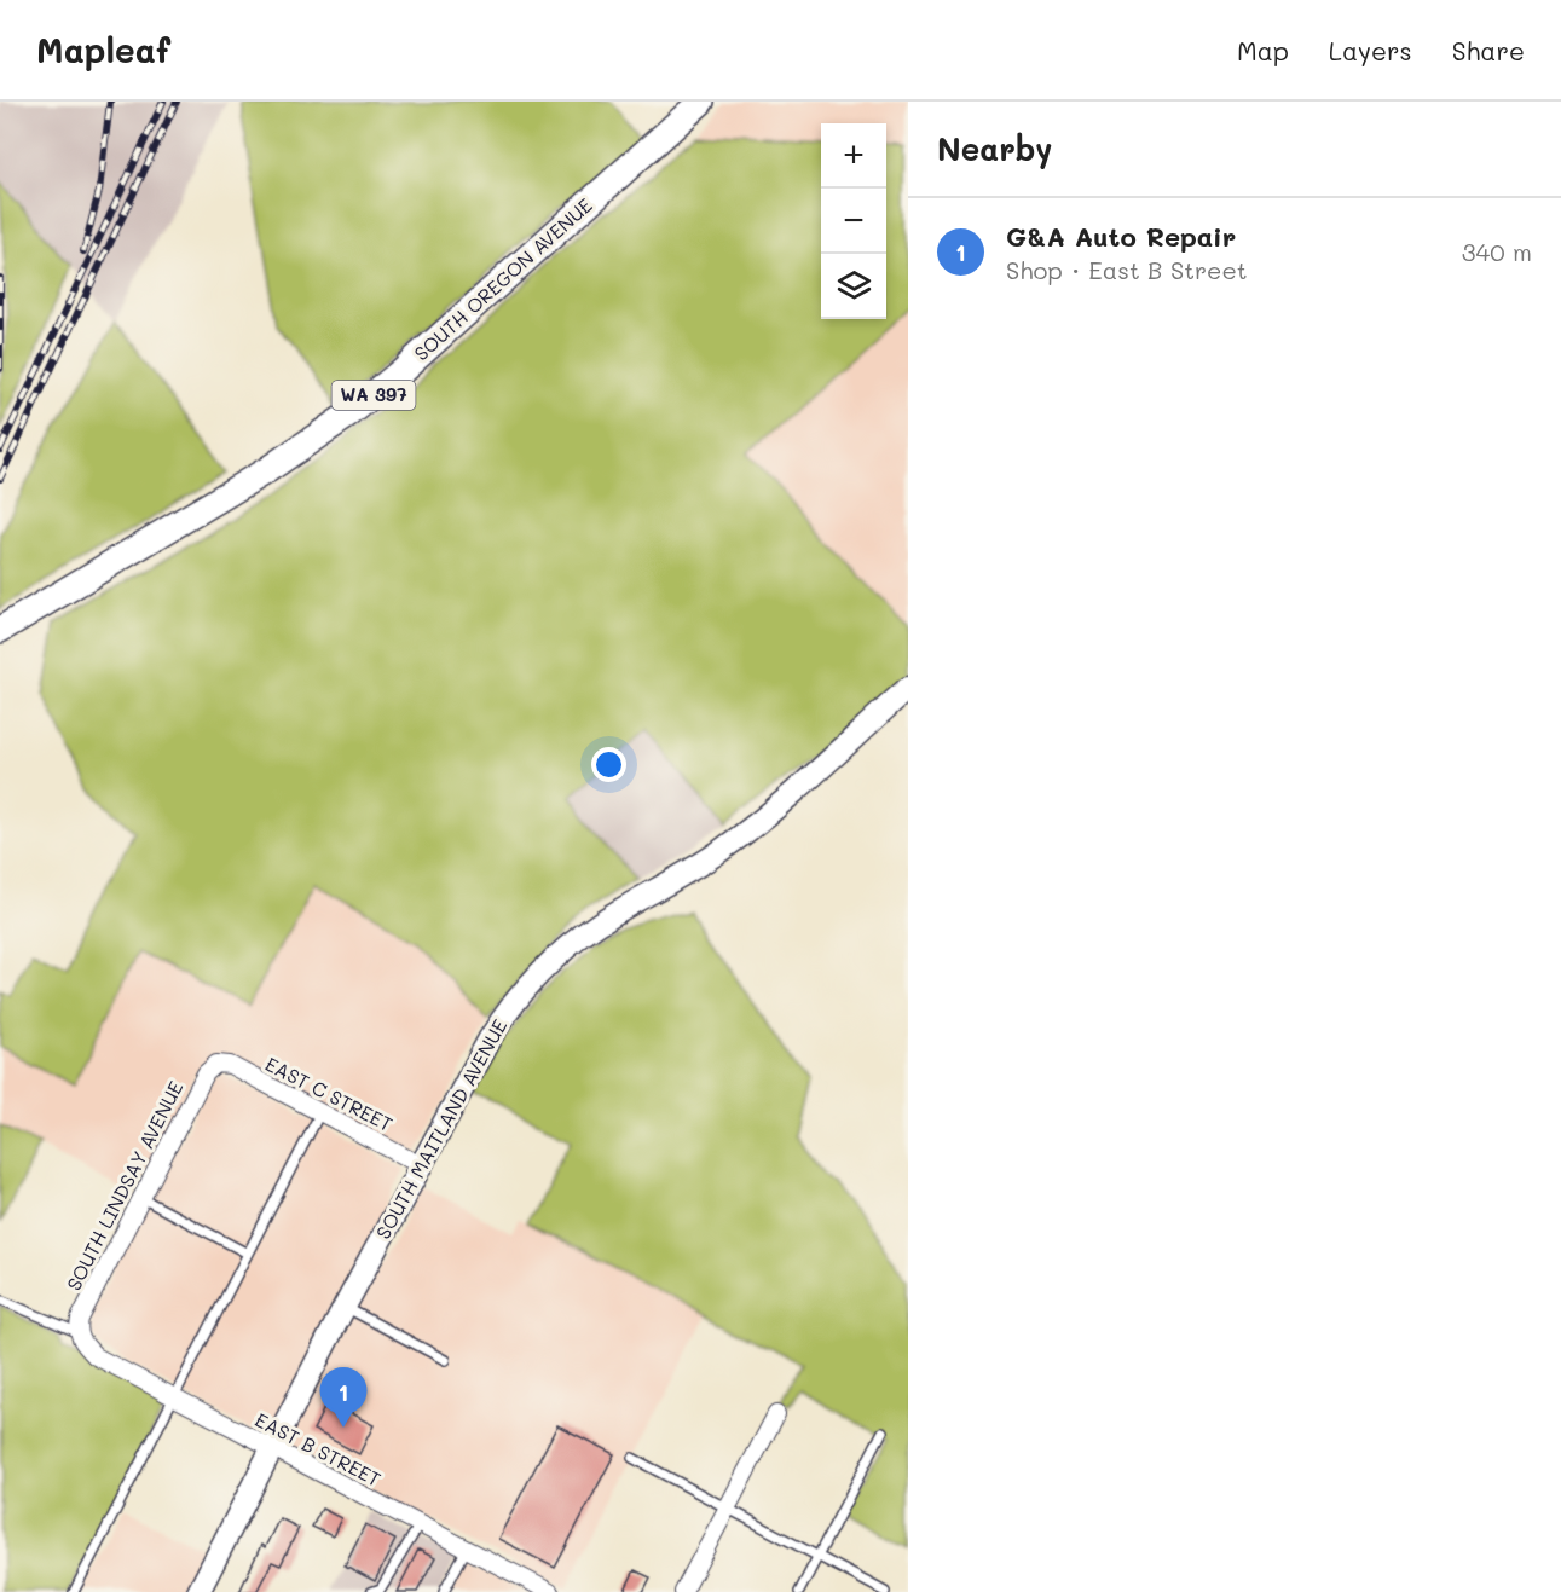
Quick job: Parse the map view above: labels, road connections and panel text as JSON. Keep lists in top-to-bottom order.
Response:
{
  "streets": {
    "main road": ["SOUTH OREGON AVENUE", "WA 397"],
    "street": [
      "EAST C STREET",
      "SOUTH MAITLAND AVENUE",
      "SOUTH LINDSAY AVENUE",
      "EAST B STREET"
    ]
  },
  "crossings": [
    ["EAST C STREET", "SOUTH MAITLAND AVENUE"],
    ["EAST C STREET", "SOUTH LINDSAY AVENUE"],
    ["SOUTH MAITLAND AVENUE", "EAST B STREET"],
    ["SOUTH LINDSAY AVENUE", "EAST B STREET"]
  ],
  "page": {
    "header": "Mapleaf",
    "nav": ["Map", "Layers", "Share"],
    "heading": "Nearby",
    "map_buttons": ["+", "−"],
    "list": [
      {
        "mark": "1",
        "name": "G&A Auto Repair",
        "note": "Shop · East B Street",
        "value": "340 m"
      }
    ],
    "pins": "1"
  }
}
